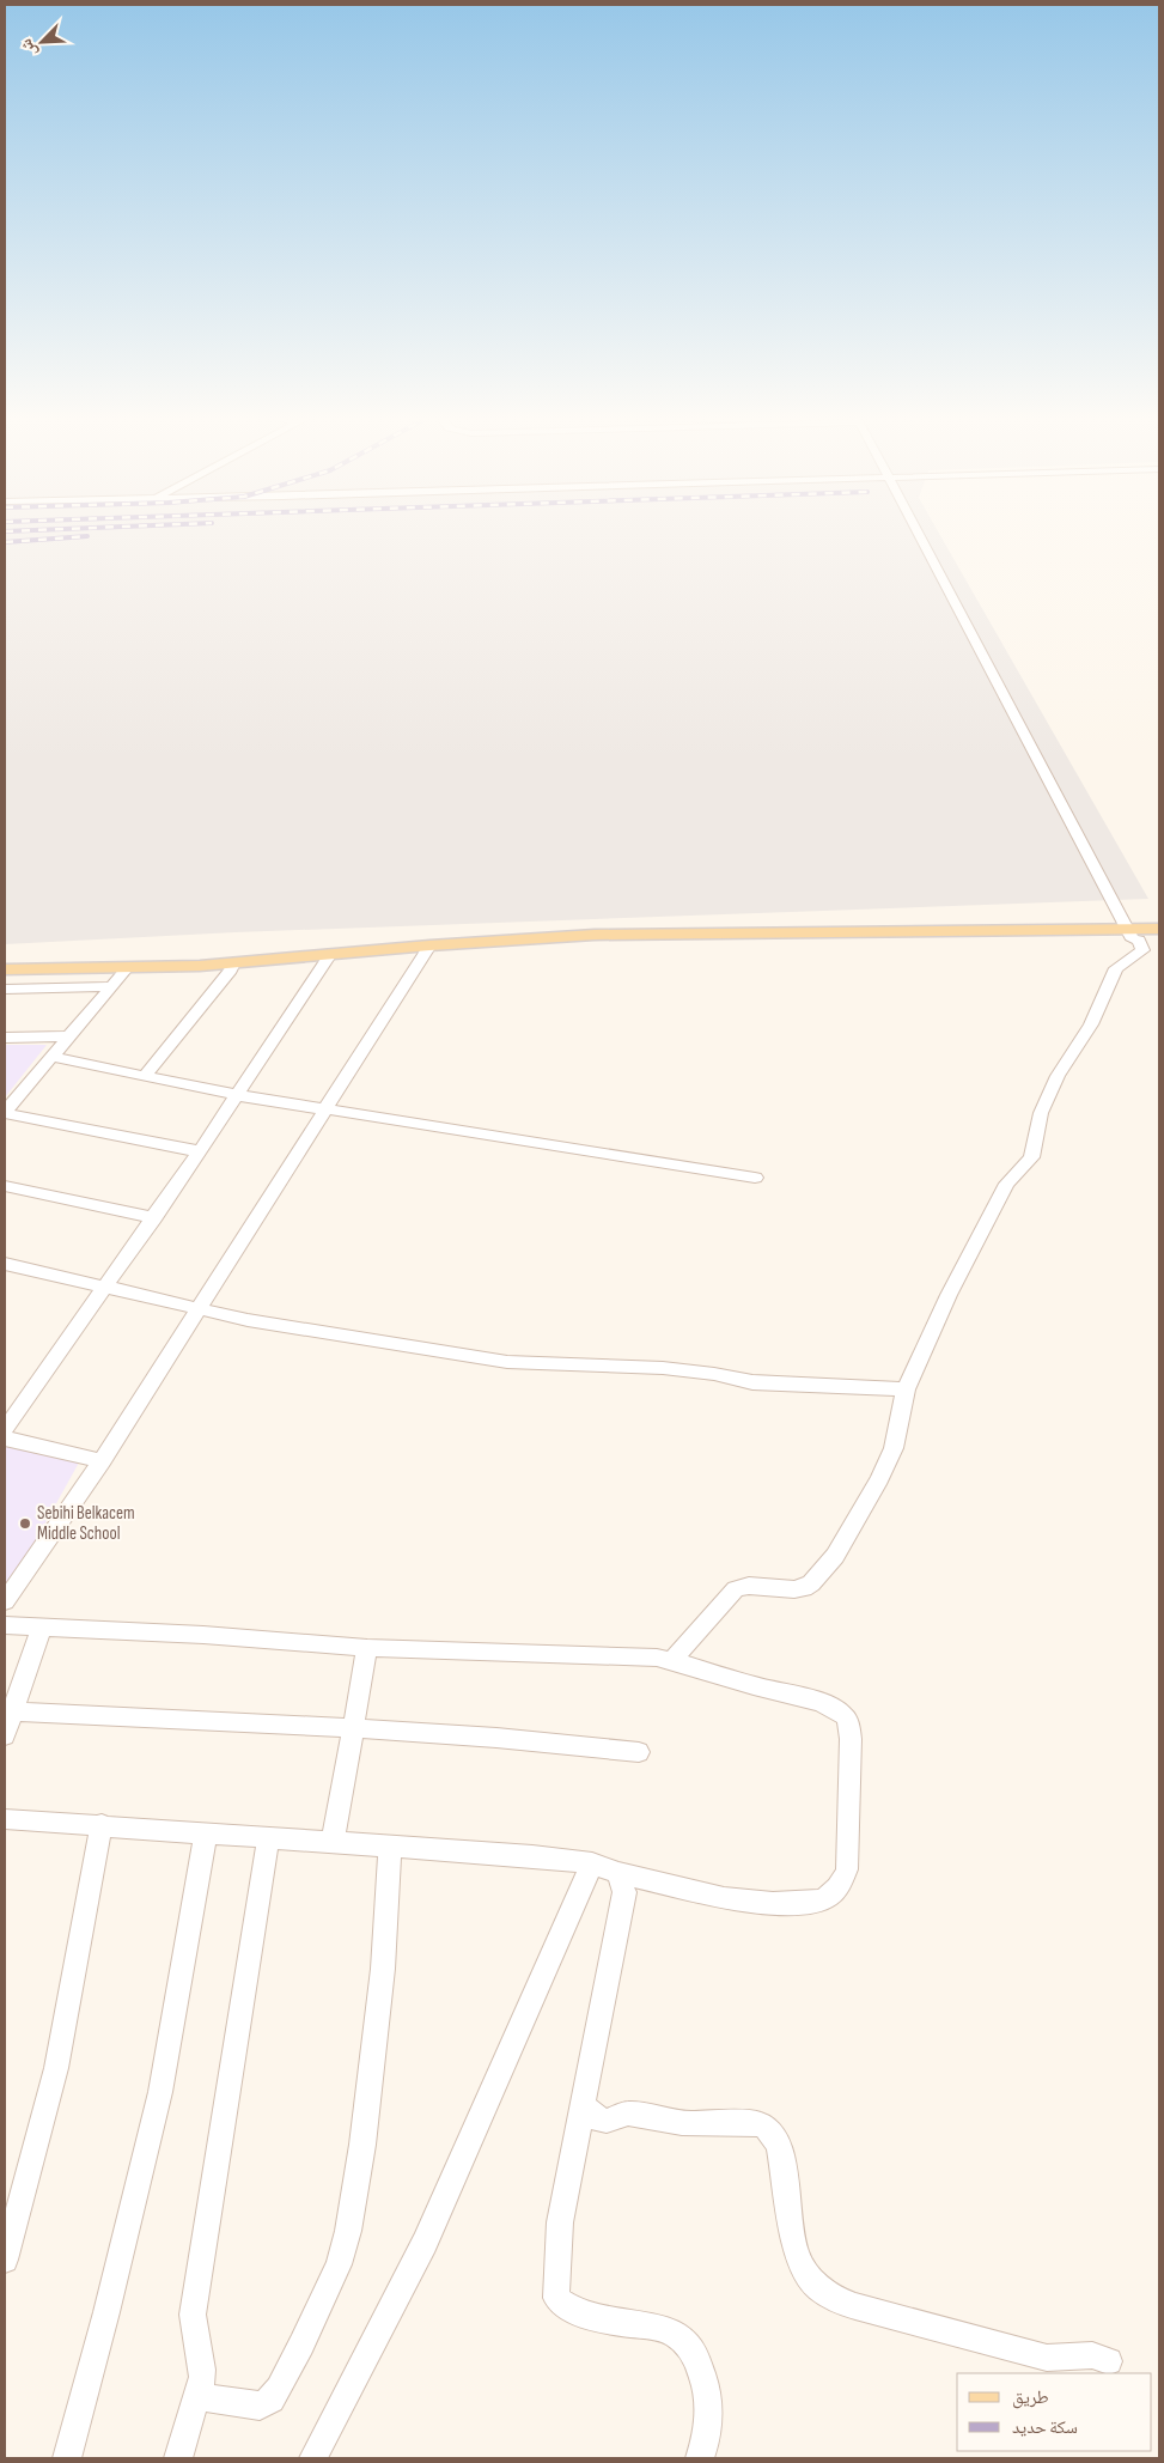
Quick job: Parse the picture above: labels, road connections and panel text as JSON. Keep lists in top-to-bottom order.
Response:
{
  "places": ["Sebihi Belkacem Middle School"],
  "legend": ["طريق", "سكة حديد"],
  "north": "bottom left"
}
